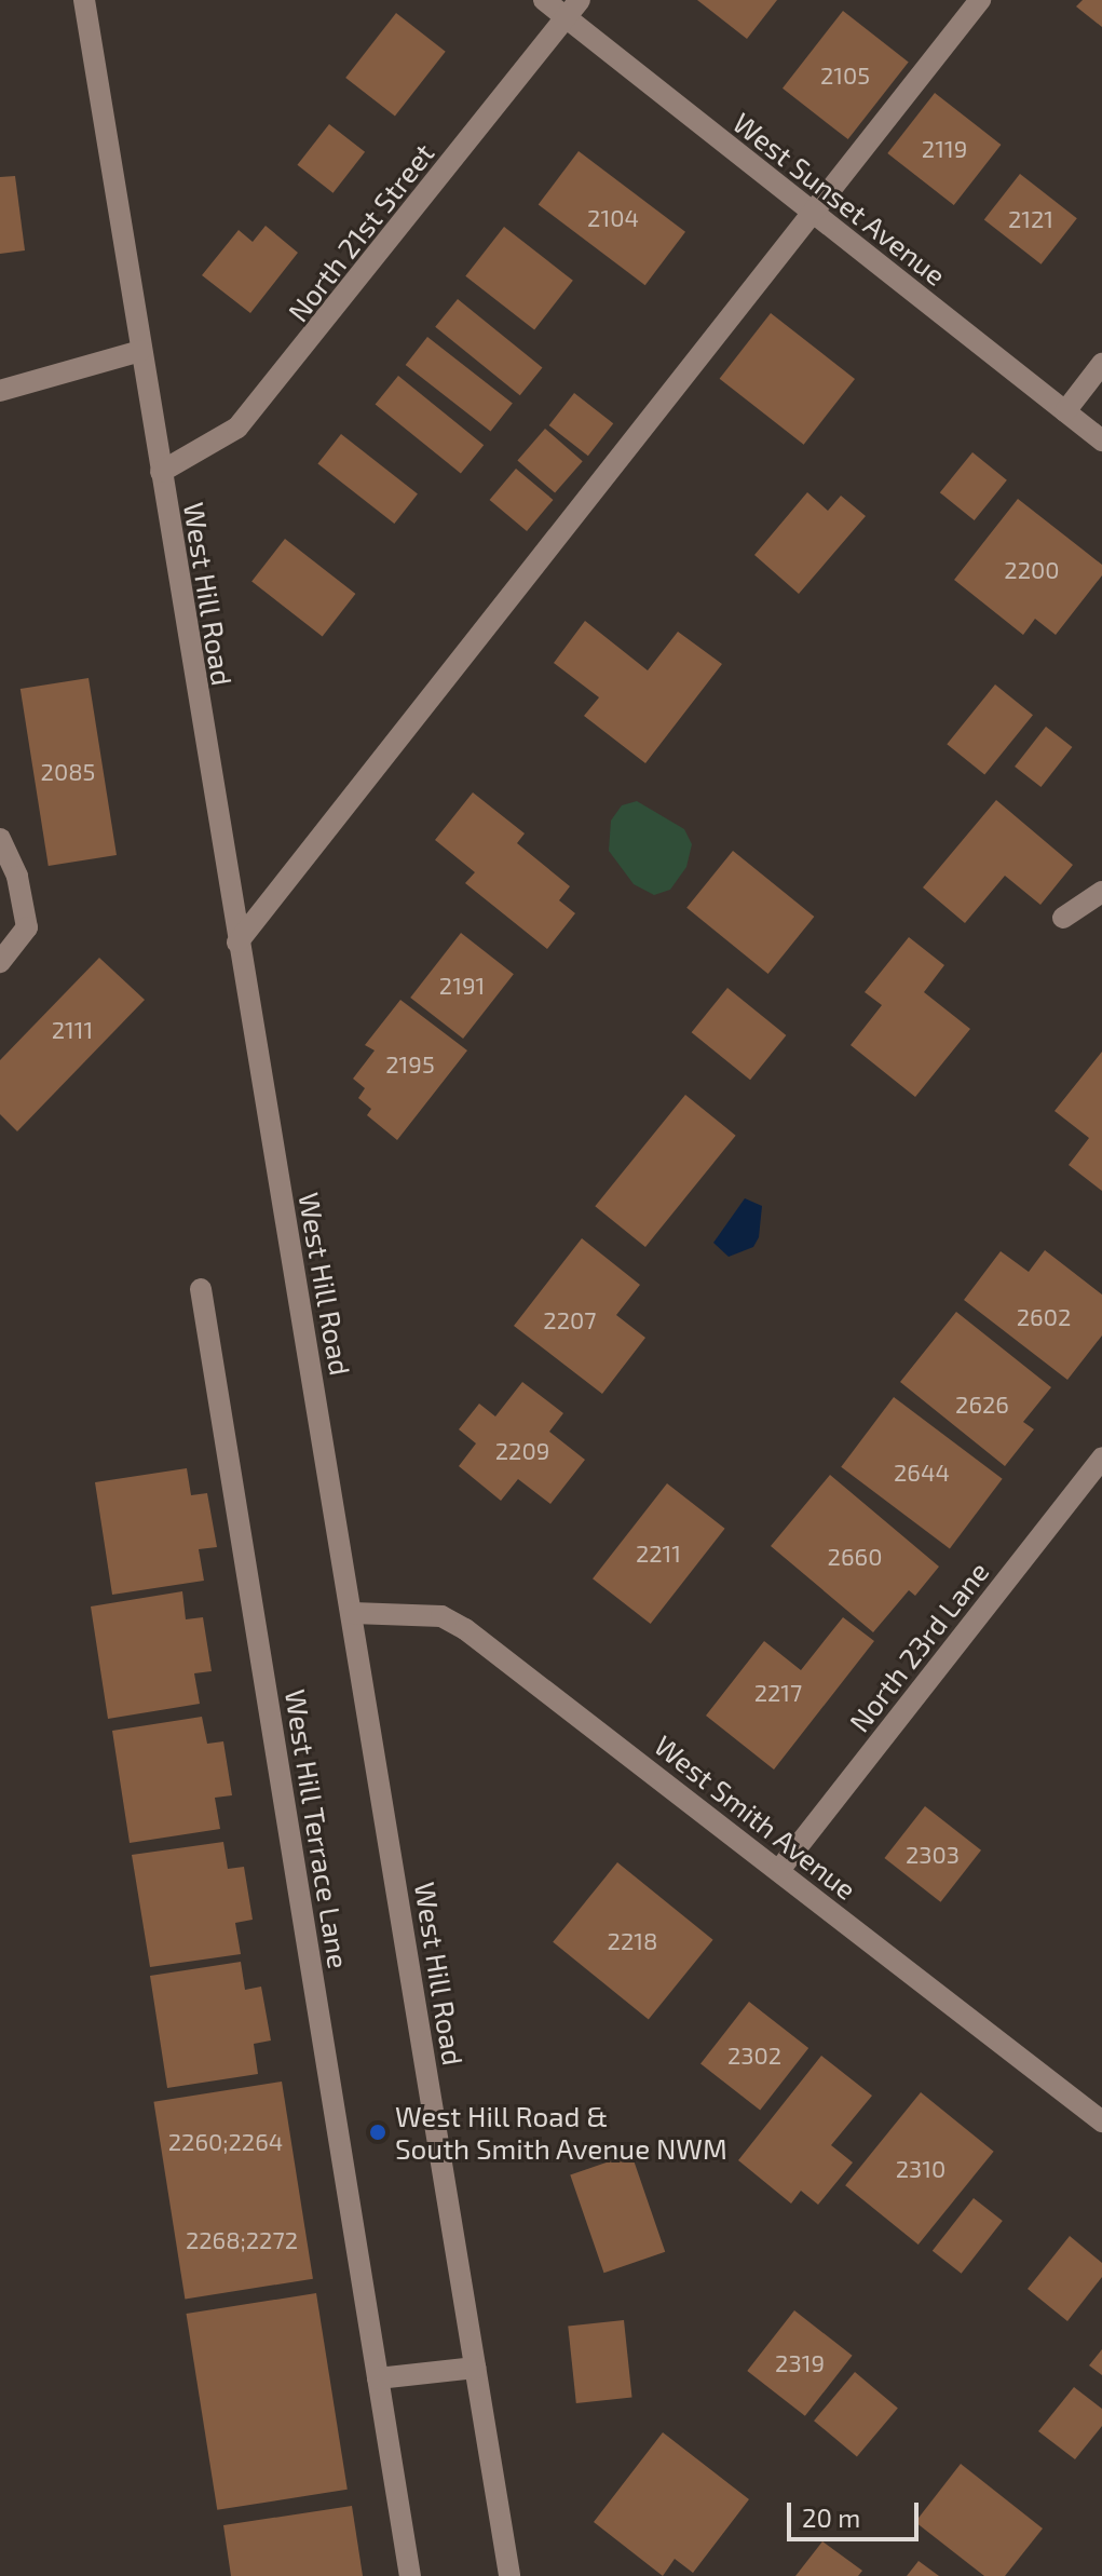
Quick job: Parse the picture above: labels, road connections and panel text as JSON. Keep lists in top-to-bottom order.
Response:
{
  "streets": {
    "street": [
      "West Sunset Avenue",
      "North 21st Street",
      "West Hill Road",
      "North 23rd Lane",
      "West Smith Avenue",
      "West Hill Terrace Lane"
    ]
  },
  "crossings": [
    ["West Sunset Avenue", "North 21st Street"],
    ["North 21st Street", "West Hill Road"],
    ["West Hill Road", "West Smith Avenue"],
    ["North 23rd Lane", "West Smith Avenue"]
  ],
  "places": ["West Hill Road & South Smith Avenue NWM"],
  "house_numbers": [
    "2105",
    "2119",
    "2104",
    "2121",
    "2200",
    "2085",
    "2191",
    "2111",
    "2195",
    "2602",
    "2207",
    "2626",
    "2209",
    "2644",
    "2211",
    "2660",
    "2217",
    "2303",
    "2218",
    "2302",
    "2260;2264",
    "2310",
    "2268;2272",
    "2319"
  ],
  "scale_bar": "20 m"
}
